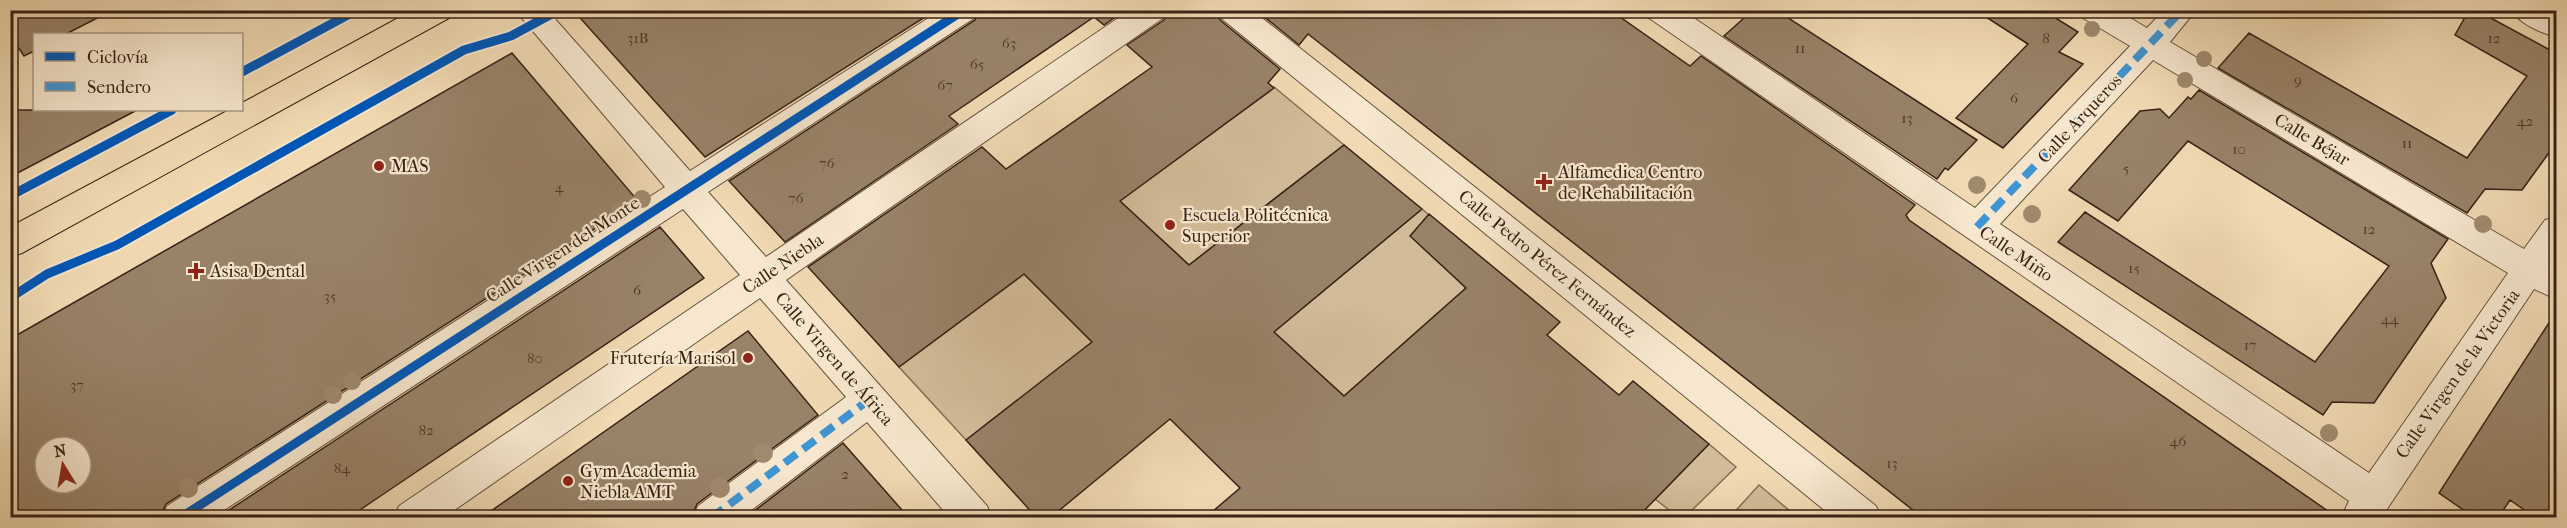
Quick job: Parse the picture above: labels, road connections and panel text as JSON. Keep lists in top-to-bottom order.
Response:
{
  "streets": {
    "street": [
      "Calle Arqueros",
      "Calle Béjar",
      "Calle Virgen del Monte",
      "Calle Miño",
      "Calle Niebla",
      "Calle Pedro Pérez Fernández",
      "Calle Virgen de África",
      "Calle Virgen de la Victoria"
    ]
  },
  "crossings": [
    ["Calle Arqueros", "Calle Béjar"],
    ["Calle Arqueros", "Calle Miño"],
    ["Calle Béjar", "Calle Virgen de la Victoria"],
    ["Calle Virgen del Monte", "Calle Virgen de África"],
    ["Calle Miño", "Calle Virgen de la Victoria"],
    ["Calle Niebla", "Calle Virgen de África"]
  ],
  "places": {
    "other": [
      "MAS",
      "Escuela Politécnica Superior",
      "Frutería Marisol",
      "Gym Academia Niebla AMT"
    ],
    "health": ["Alfamedica Centro de Rehabilitación", "Asisa Dental"]
  },
  "house_numbers": [
    "31B",
    "8",
    "12",
    "63",
    "11",
    "65",
    "9",
    "67",
    "6",
    "13",
    "42",
    "11",
    "10",
    "76",
    "5",
    "4",
    "76",
    "12",
    "15",
    "6",
    "35",
    "44",
    "17",
    "80",
    "37",
    "82",
    "46",
    "13",
    "84",
    "2"
  ],
  "legend": ["Ciclovía", "Sendero"],
  "north": "top"
}
